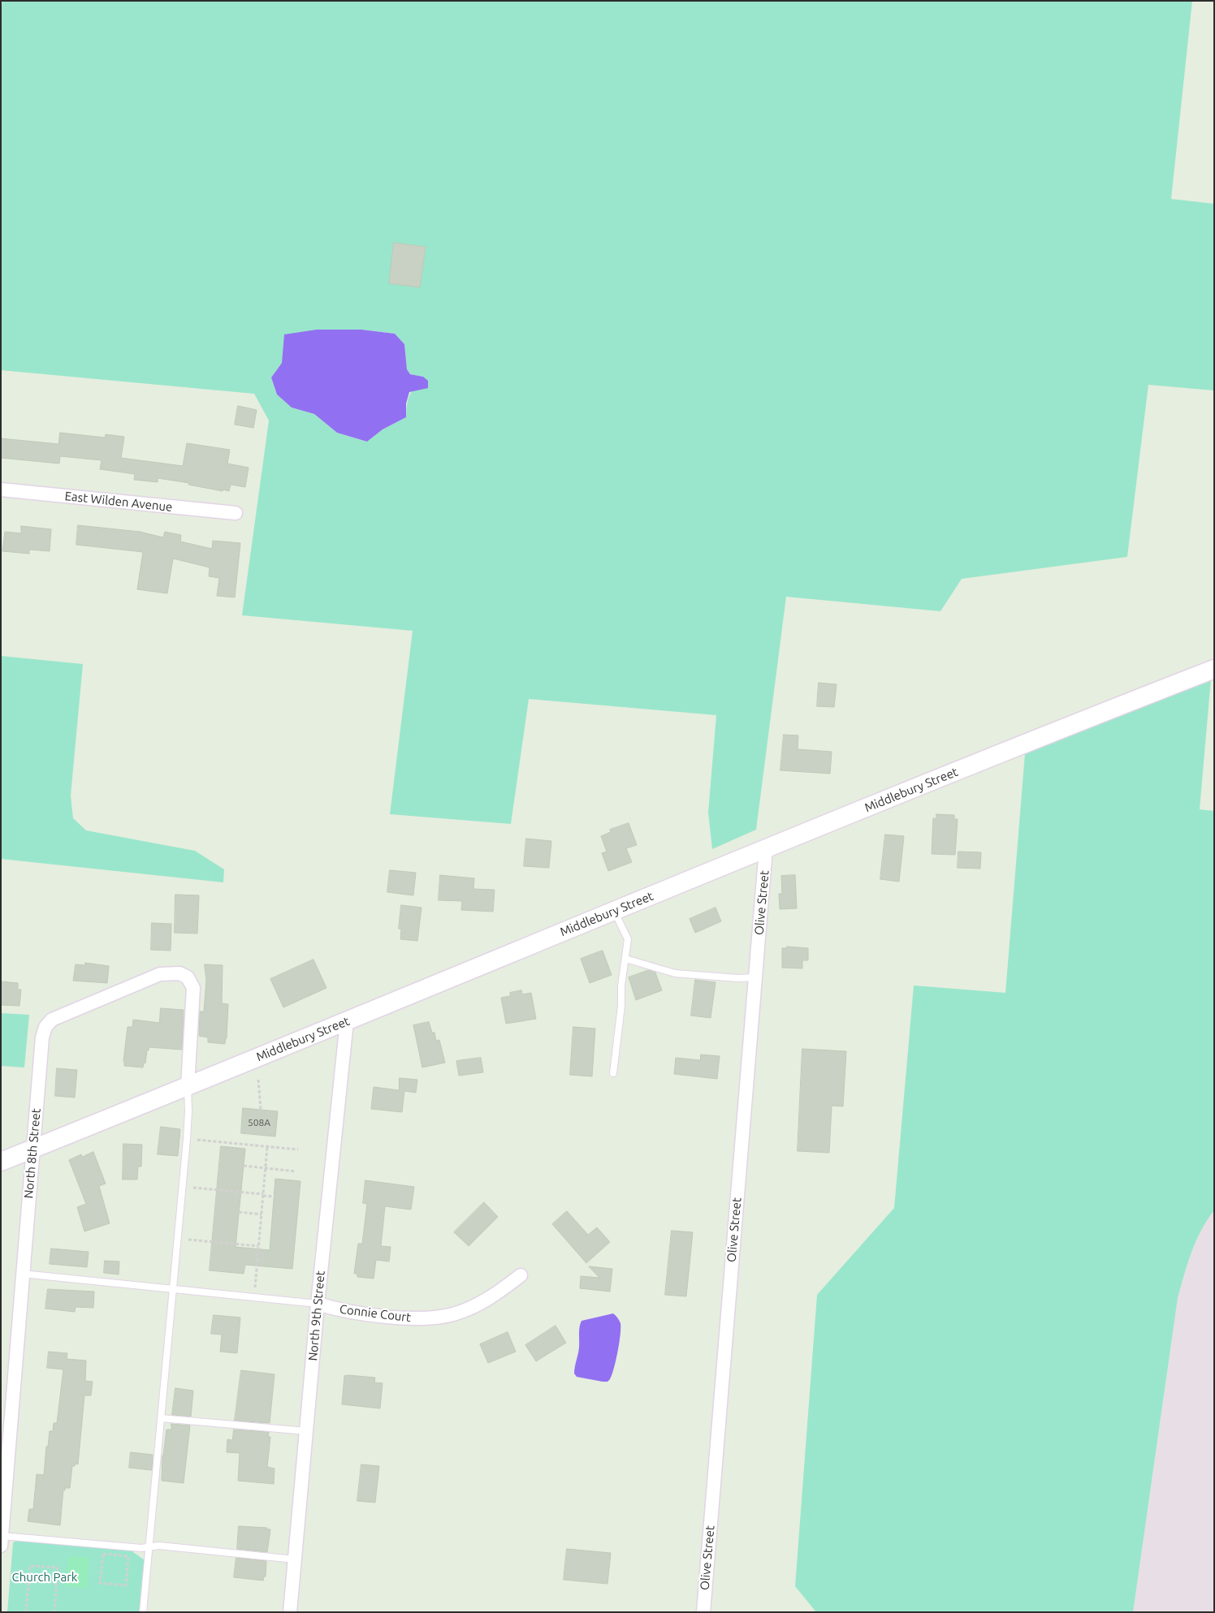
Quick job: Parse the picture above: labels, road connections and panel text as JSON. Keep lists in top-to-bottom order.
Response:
{
  "streets": {
    "main road": ["Middlebury Street"],
    "street": [
      "East Wilden Avenue",
      "Olive Street",
      "North 8th Street",
      "Connie Court",
      "North 9th Street"
    ]
  },
  "crossings": [
    ["Middlebury Street", "Olive Street"],
    ["Middlebury Street", "North 8th Street"],
    ["Middlebury Street", "North 9th Street"],
    ["Connie Court", "North 9th Street"]
  ],
  "parks": ["Church Park"],
  "house_numbers": ["508A"]
}
